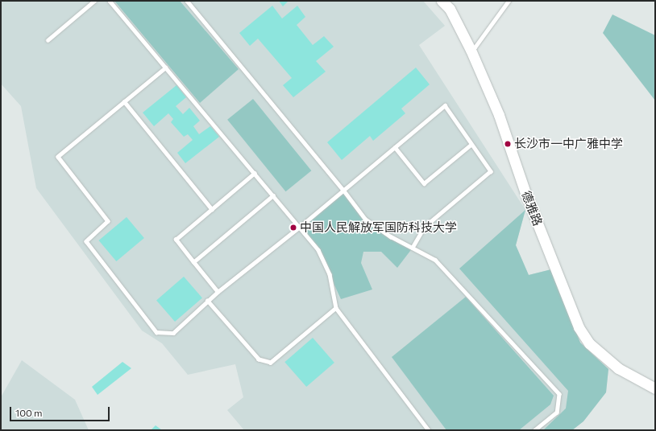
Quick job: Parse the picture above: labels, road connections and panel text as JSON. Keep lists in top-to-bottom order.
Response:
{
  "streets": {
    "street": ["德雅路"]
  },
  "places": ["长沙市一中广雅中学", "中国人民解放军国防科技大学"],
  "scale_bar": "100 m"
}
